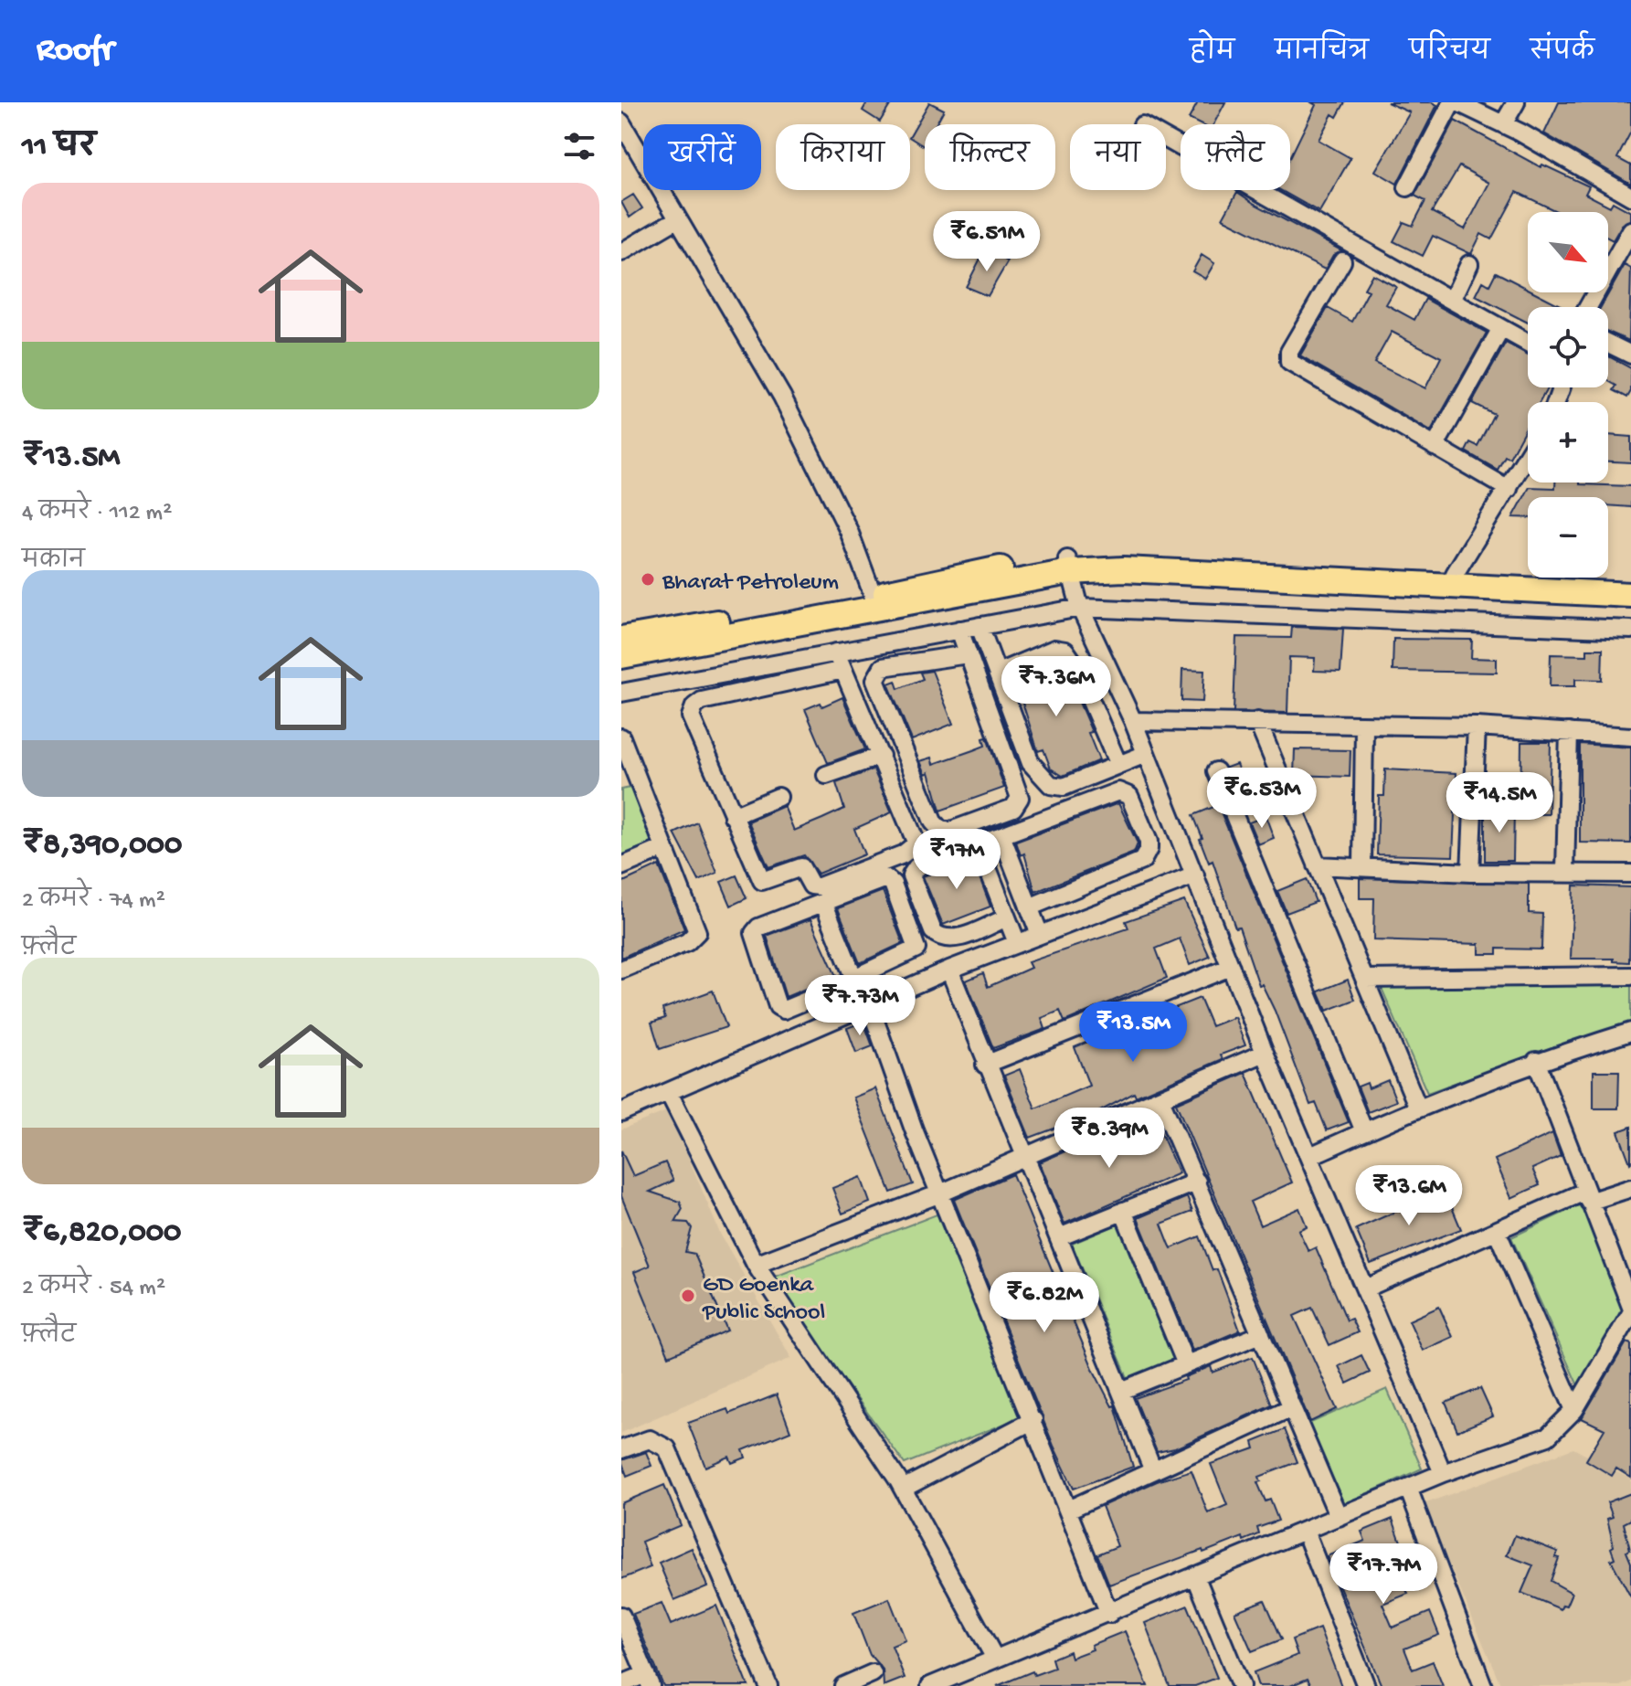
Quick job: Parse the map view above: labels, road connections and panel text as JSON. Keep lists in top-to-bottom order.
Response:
{
  "places": ["Bharat Petroleum", "GD Goenka Public School"],
  "north": "bottom right",
  "page": {
    "header": "Roofr",
    "nav": [
      "होम",
      "मानचित्र",
      "परिचय",
      "संपर्क"
    ],
    "heading": "11 घर",
    "chip": [
      "खरीदें",
      "किराया",
      "फ़िल्टर",
      "नया",
      "फ़्लैट"
    ],
    "list": [
      {
        "name": "₹13.5M",
        "note": "4 कमरे · 112 m² · मकान"
      },
      {
        "name": "₹8,390,000",
        "note": "2 कमरे · 74 m² · फ़्लैट"
      },
      {
        "name": "₹6,820,000",
        "note": "2 कमरे · 54 m² · फ़्लैट"
      }
    ],
    "price": [
      "₹6.51M",
      "₹7.36M",
      "₹6.53M",
      "₹14.5M",
      "₹17M",
      "₹7.73M",
      "₹13.5M",
      "₹8.39M",
      "₹13.6M",
      "₹6.82M",
      "₹17.7M"
    ],
    "map_buttons": ["+", "−"]
  }
}
